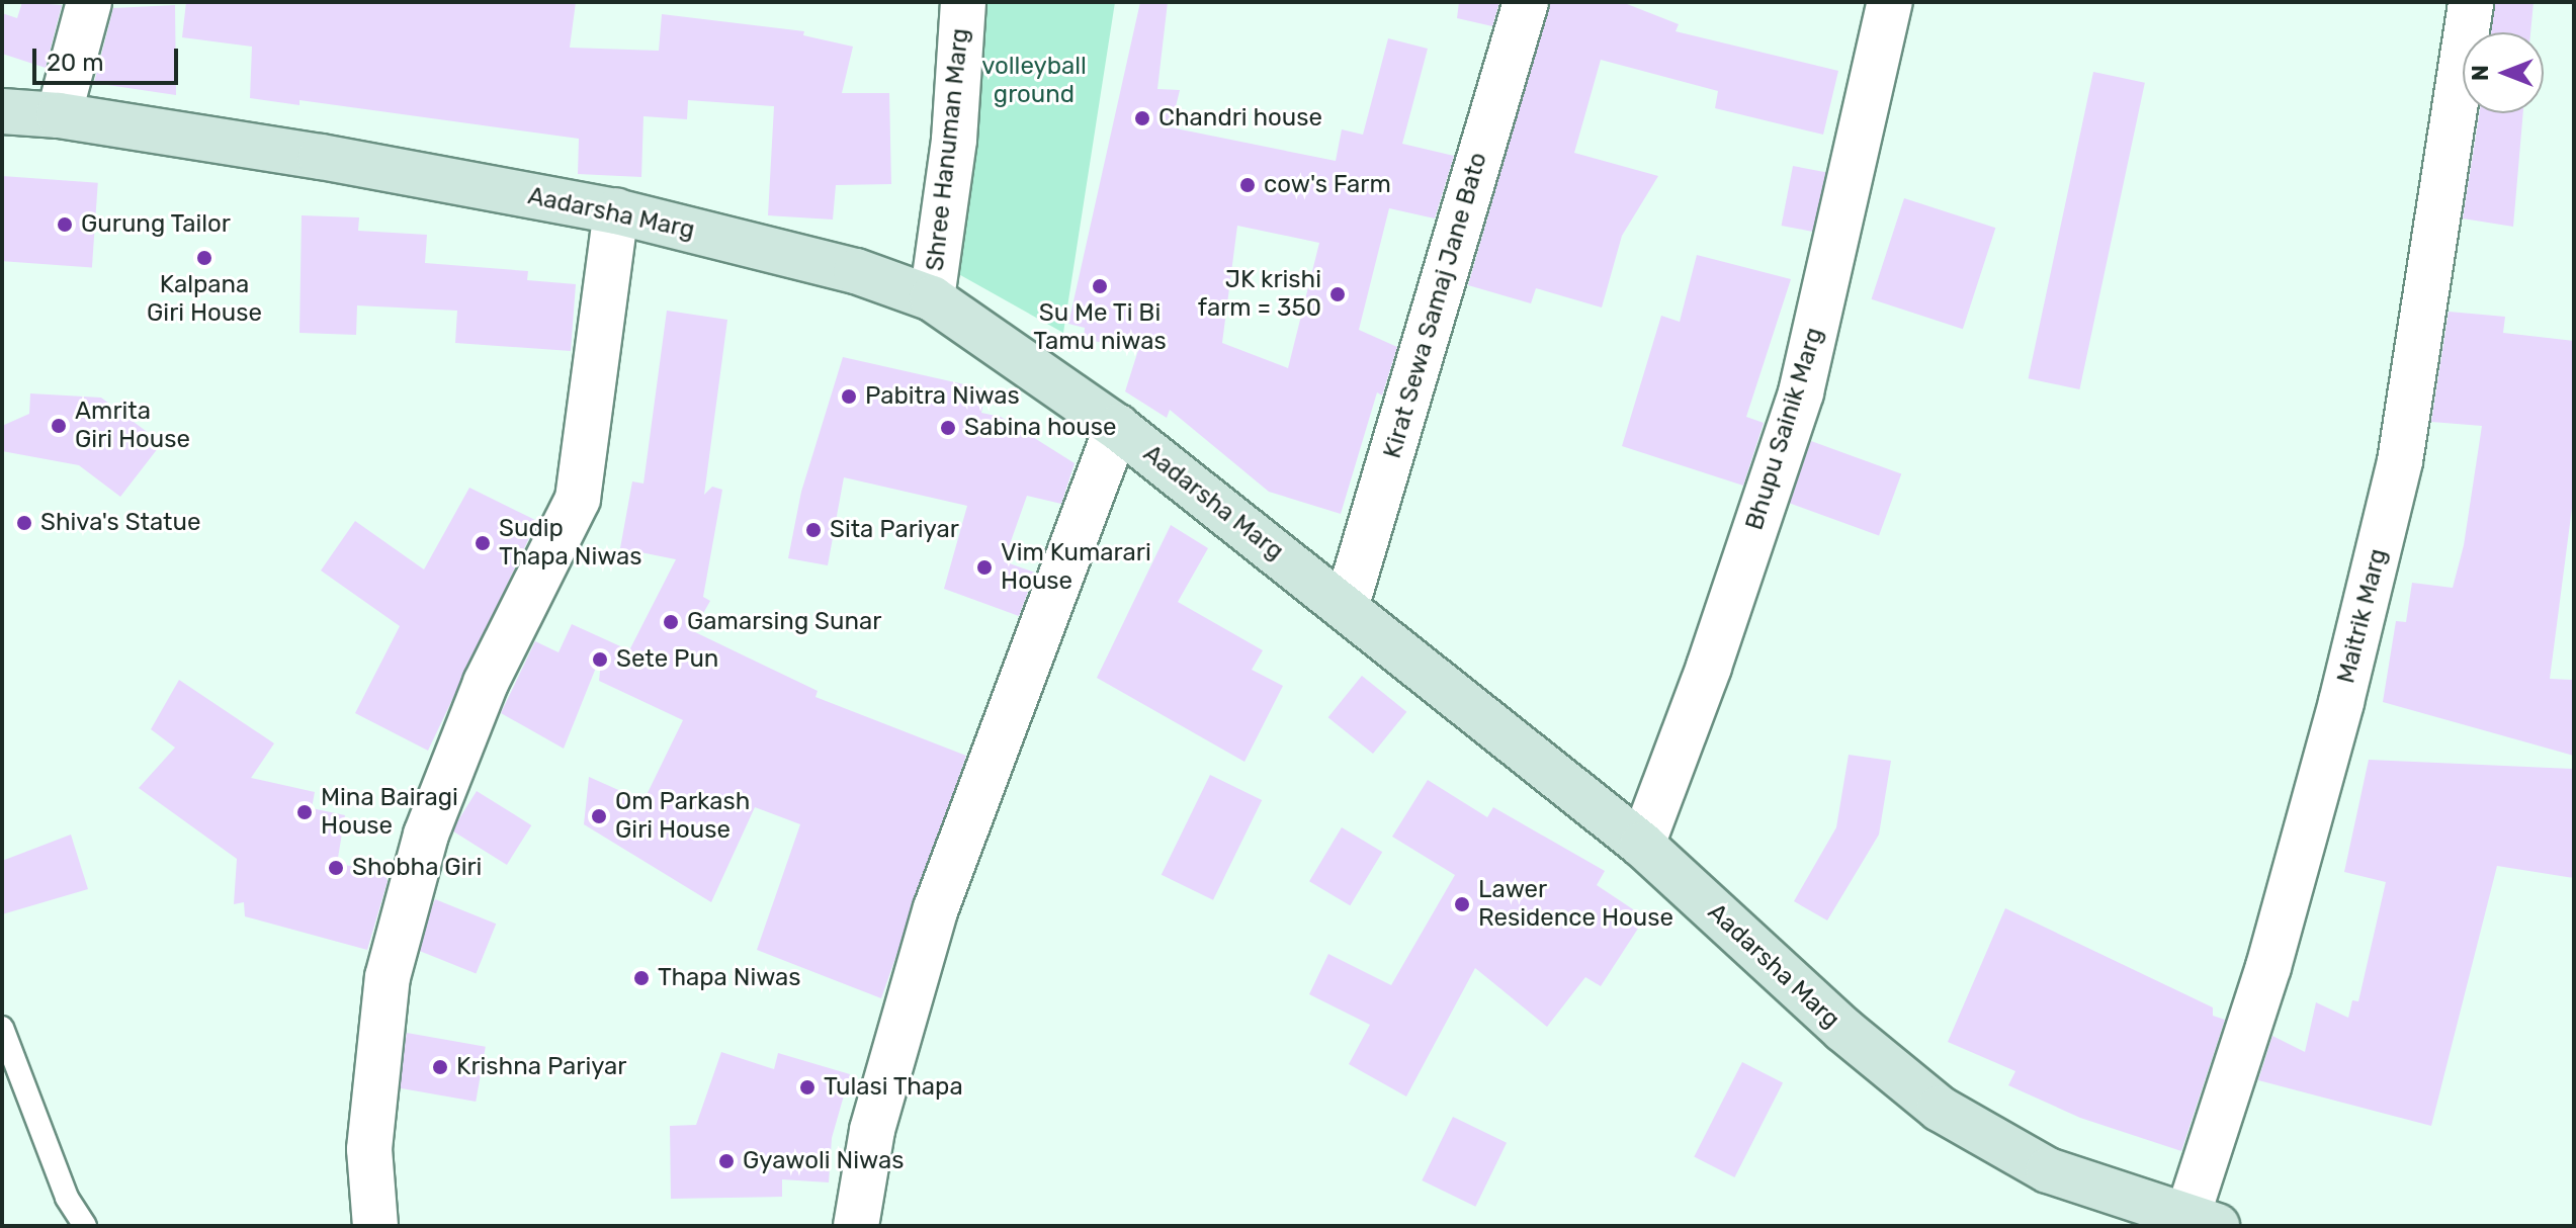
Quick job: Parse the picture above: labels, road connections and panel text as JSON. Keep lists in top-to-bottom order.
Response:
{
  "streets": {
    "main road": ["Aadarsha Marg"],
    "street": [
      "Shree Hanuman Marg",
      "Kirat Sewa Samaj Jane Bato",
      "Bhupu Sainik Marg",
      "Maitrik Marg"
    ]
  },
  "crossings": [
    ["Shree Hanuman Marg", "Aadarsha Marg"],
    ["Aadarsha Marg", "Kirat Sewa Samaj Jane Bato"],
    ["Aadarsha Marg", "Bhupu Sainik Marg"],
    ["Aadarsha Marg", "Maitrik Marg"]
  ],
  "parks": ["volleyball ground"],
  "places": [
    "Chandri house",
    "cow's Farm",
    "Gurung Tailor",
    "Kalpana Giri House",
    "Su Me Ti Bi Tamu niwas",
    "JK krishi farm = 350",
    "Pabitra Niwas",
    "Amrita Giri House",
    "Sabina house",
    "Shiva's Statue",
    "Sita Pariyar",
    "Sudip Thapa Niwas",
    "Vim Kumarari House",
    "Gamarsing Sunar",
    "Sete Pun",
    "Mina Bairagi House",
    "Om Parkash Giri House",
    "Shobha Giri",
    "Lawer Residence House",
    "Thapa Niwas",
    "Krishna Pariyar",
    "Tulasi Thapa",
    "Gyawoli Niwas"
  ],
  "scale_bar": "20 m",
  "north": "left"
}
